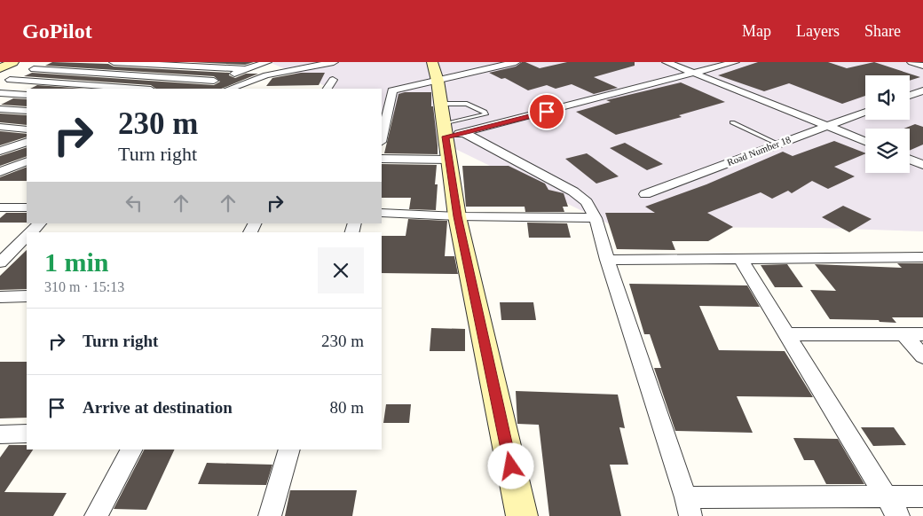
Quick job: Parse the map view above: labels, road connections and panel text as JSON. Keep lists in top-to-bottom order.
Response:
{
  "streets": {
    "street": ["Road Number 18"]
  },
  "page": {
    "header": "GoPilot",
    "nav": ["Map", "Layers", "Share"],
    "turn": ["230 m", "Turn right"],
    "heading": ["1 min", "310 m · 15:13"],
    "list": [
      {
        "name": "Turn right",
        "value": "230 m"
      },
      {
        "name": "Arrive at destination",
        "value": "80 m"
      }
    ]
  }
}
